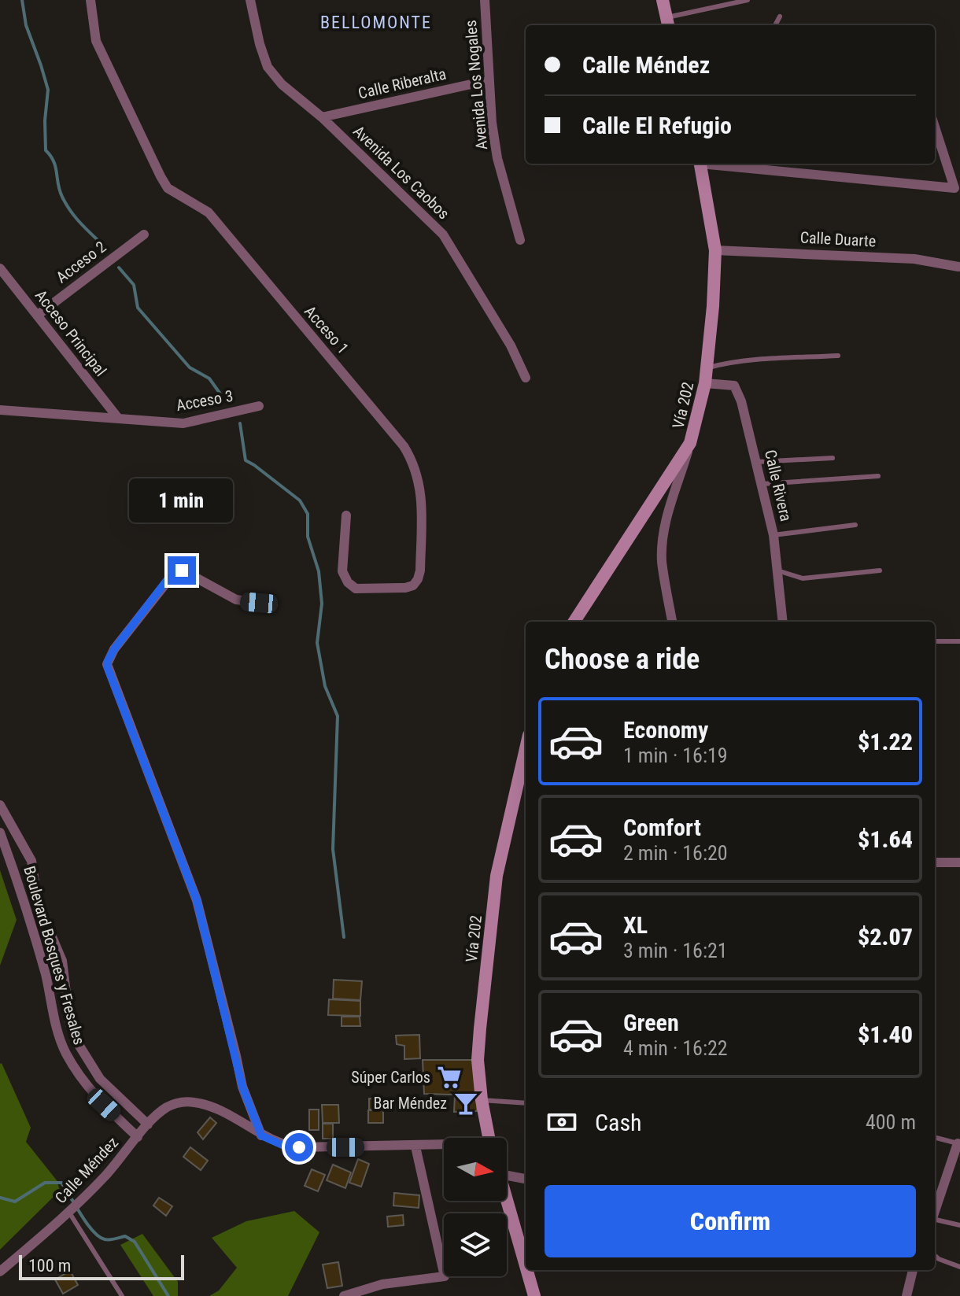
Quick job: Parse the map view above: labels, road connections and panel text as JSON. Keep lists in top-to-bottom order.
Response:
{
  "streets": {
    "main road": ["Vía 202"],
    "street": [
      "Calle Riberalta",
      "Avenida Los Nogales",
      "Avenida Los Caobos",
      "Calle Duarte",
      "Acceso 2",
      "Acceso 1",
      "Acceso Principal",
      "Acceso 3",
      "Calle Rivera",
      "Boulevard Bosques y Fresales",
      "Calle Méndez"
    ]
  },
  "crossings": [
    ["Calle Riberalta", "Avenida Los Nogales"],
    ["Calle Riberalta", "Avenida Los Caobos"],
    ["Calle Duarte", "Vía 202"],
    ["Acceso 2", "Acceso Principal"],
    ["Acceso Principal", "Acceso 3"],
    ["Vía 202", "Calle Rivera"],
    ["Boulevard Bosques y Fresales", "Calle Méndez"]
  ],
  "districts": ["BELLOMONTE"],
  "places": {
    "supermarket": ["Súper Carlos"],
    "bar": ["Bar Méndez"]
  },
  "scale_bar": "100 m",
  "north": "right",
  "page": {
    "banner": ["Calle Méndez", "Calle El Refugio"],
    "bubble": "1 min",
    "heading": "Choose a ride",
    "list": [
      {
        "name": "Economy",
        "note": "1 min · 16:19",
        "value": "$1.22"
      },
      {
        "name": "Comfort",
        "note": "2 min · 16:20",
        "value": "$1.64"
      },
      {
        "name": "XL",
        "note": "3 min · 16:21",
        "value": "$2.07"
      },
      {
        "name": "Green",
        "note": "4 min · 16:22",
        "value": "$1.40"
      }
    ],
    "pay": ["Cash", "400 m"],
    "buttons": "Confirm",
    "scale": "100 m"
  }
}
